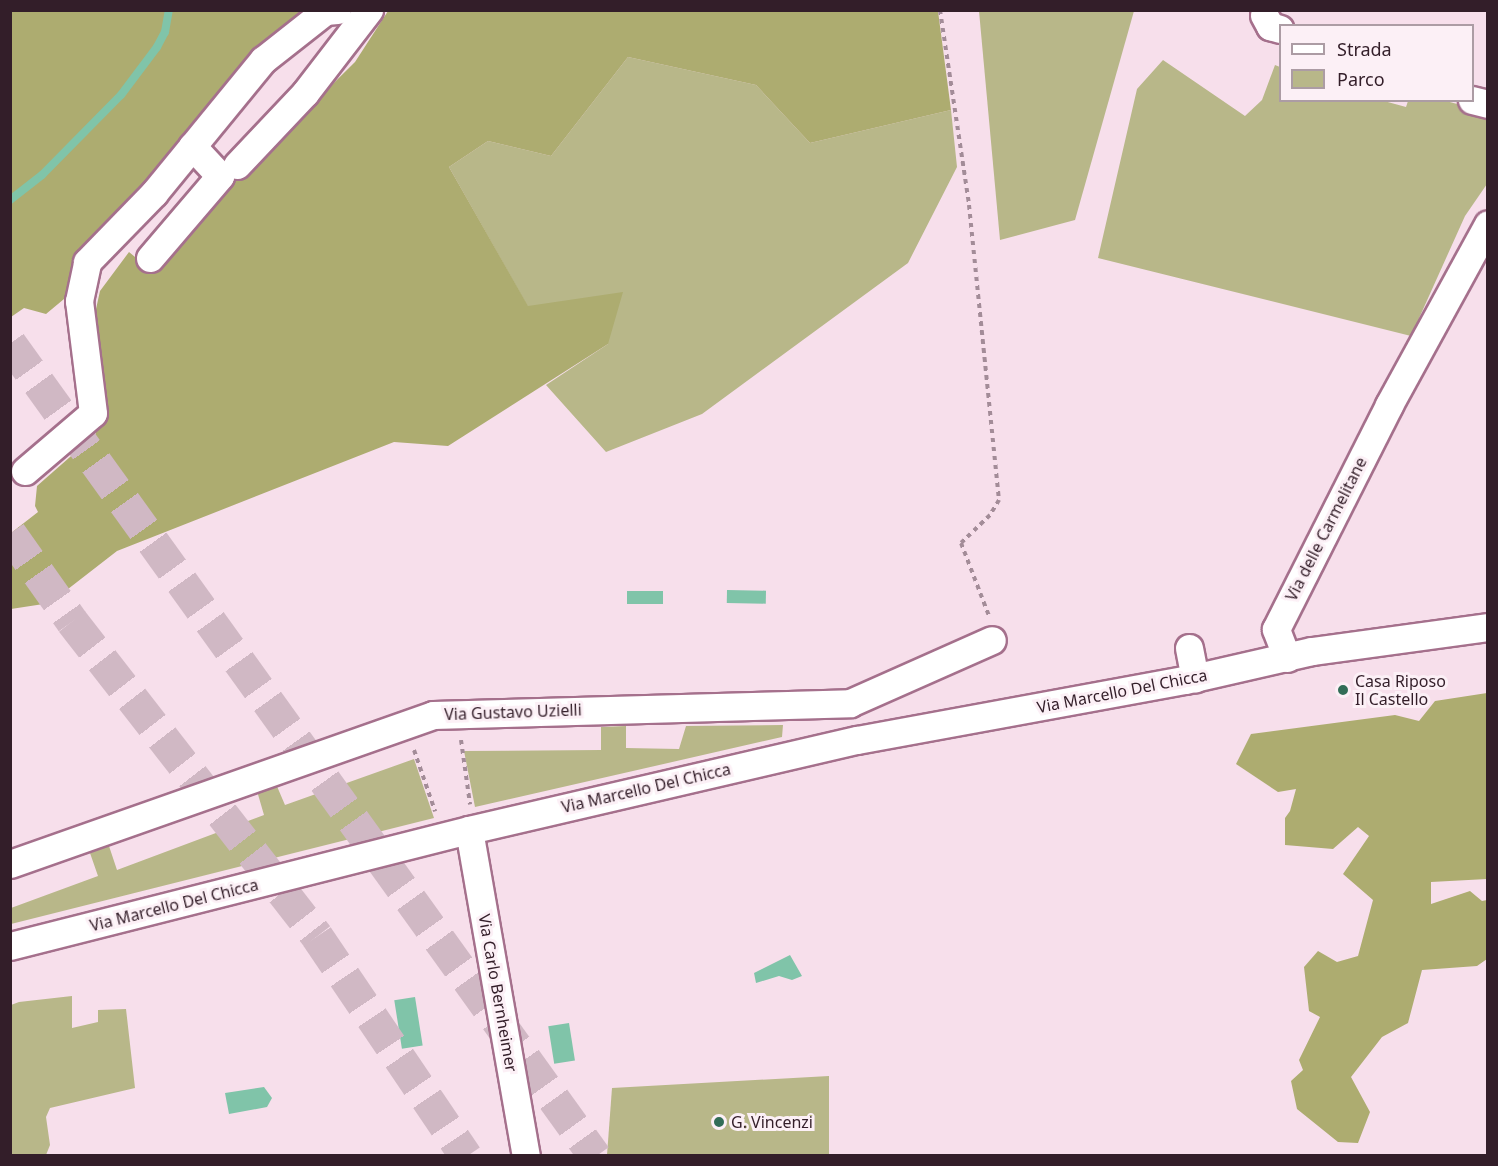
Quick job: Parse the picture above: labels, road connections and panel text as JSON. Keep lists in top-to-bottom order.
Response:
{
  "streets": {
    "street": [
      "Via delle Carmelitane",
      "Via Marcello Del Chicca",
      "Via Gustavo Uzielli",
      "Via Carlo Bernheimer"
    ]
  },
  "crossings": [
    ["Via delle Carmelitane", "Via Marcello Del Chicca"],
    ["Via Marcello Del Chicca", "Via Carlo Bernheimer"]
  ],
  "places": ["Casa Riposo Il Castello", "G. Vincenzi"],
  "legend": ["Strada", "Parco"]
}
